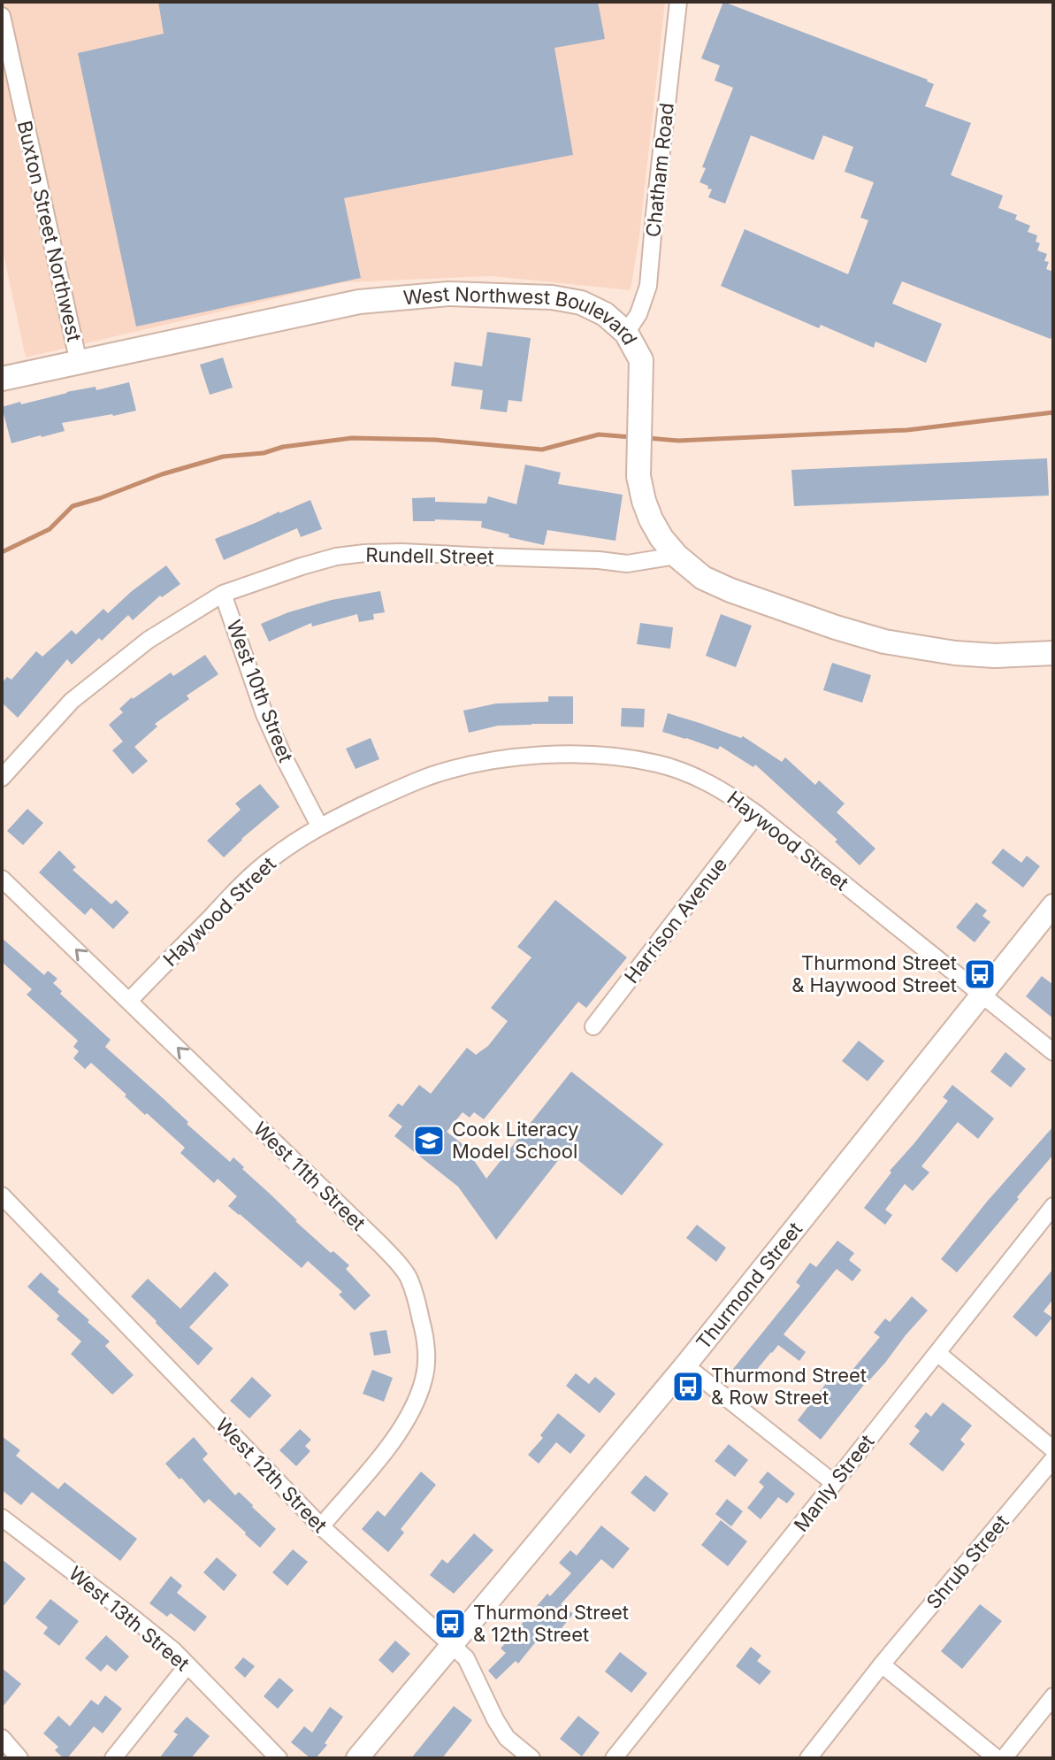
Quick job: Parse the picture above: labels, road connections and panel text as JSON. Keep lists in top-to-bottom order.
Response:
{
  "streets": {
    "main road": ["West Northwest Boulevard"],
    "street": [
      "Chatham Road",
      "Buxton Street Northwest",
      "Rundell Street",
      "West 10th Street",
      "Haywood Street",
      "Harrison Avenue",
      "West 11th Street",
      "Thurmond Street",
      "West 12th Street",
      "Manly Street",
      "Shrub Street",
      "West 13th Street"
    ]
  },
  "crossings": [
    ["Chatham Road", "West Northwest Boulevard"],
    ["Buxton Street Northwest", "West Northwest Boulevard"],
    ["West Northwest Boulevard", "Rundell Street"],
    ["Rundell Street", "West 10th Street"],
    ["West 10th Street", "Haywood Street"],
    ["Haywood Street", "Harrison Avenue"],
    ["Haywood Street", "West 11th Street"],
    ["Haywood Street", "Thurmond Street"],
    ["West 11th Street", "West 12th Street"],
    ["Thurmond Street", "West 12th Street"]
  ],
  "one_way": ["West 11th Street"],
  "places": {
    "bus stop": ["Thurmond Street & Haywood Street", "Thurmond Street & Row Street", "Thurmond Street & 12th Street"],
    "school or university": ["Cook Literacy Model School"]
  }
}
